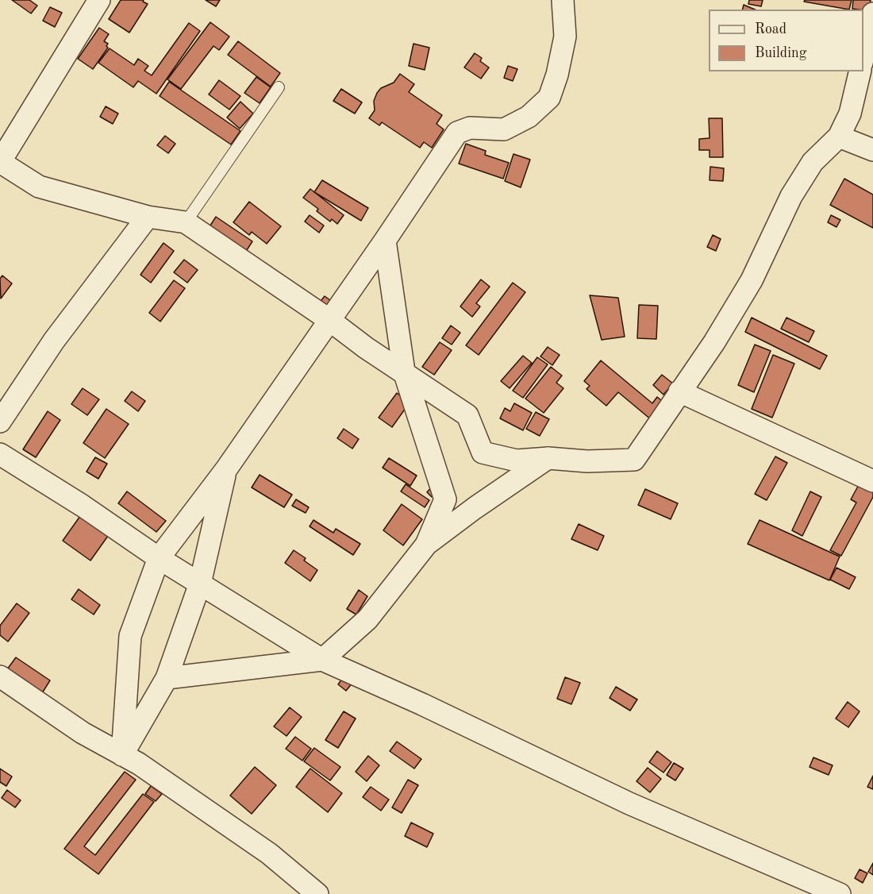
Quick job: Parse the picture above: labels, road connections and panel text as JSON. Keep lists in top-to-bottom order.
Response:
{
  "legend": ["Road", "Building"]
}
